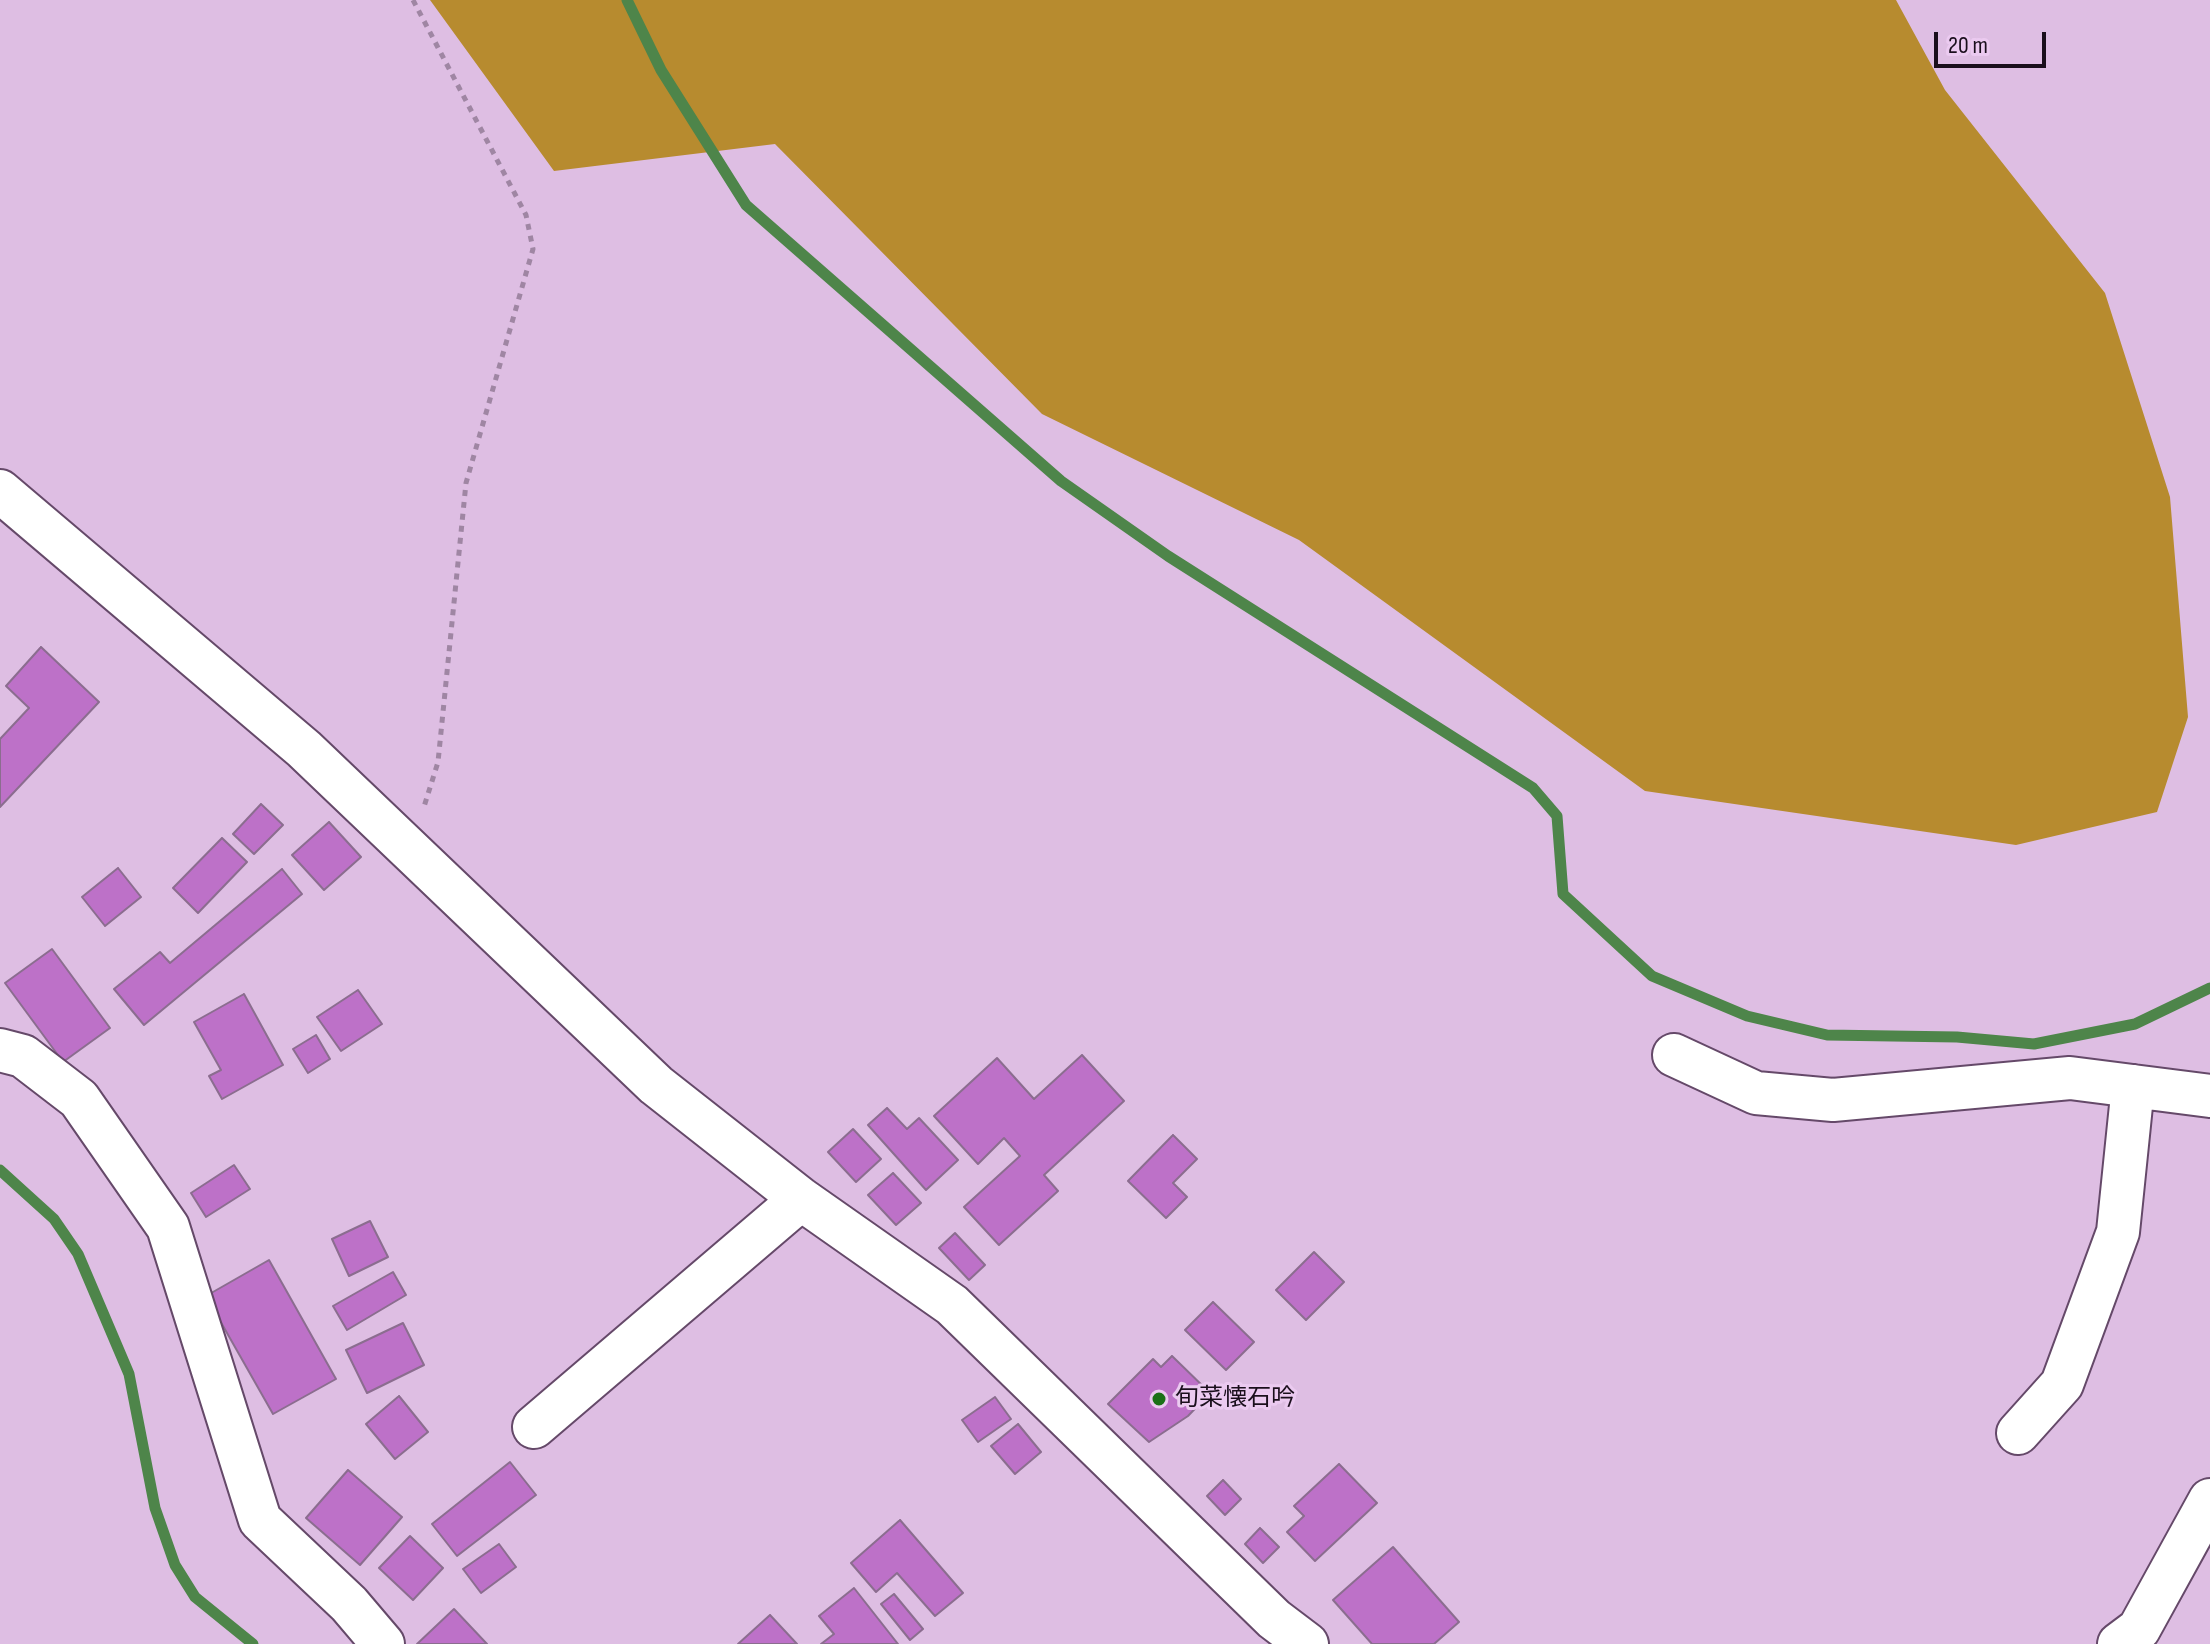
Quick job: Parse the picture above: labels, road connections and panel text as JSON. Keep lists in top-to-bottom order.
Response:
{
  "places": ["旬菜懐石吟"],
  "scale_bar": "20 m"
}
